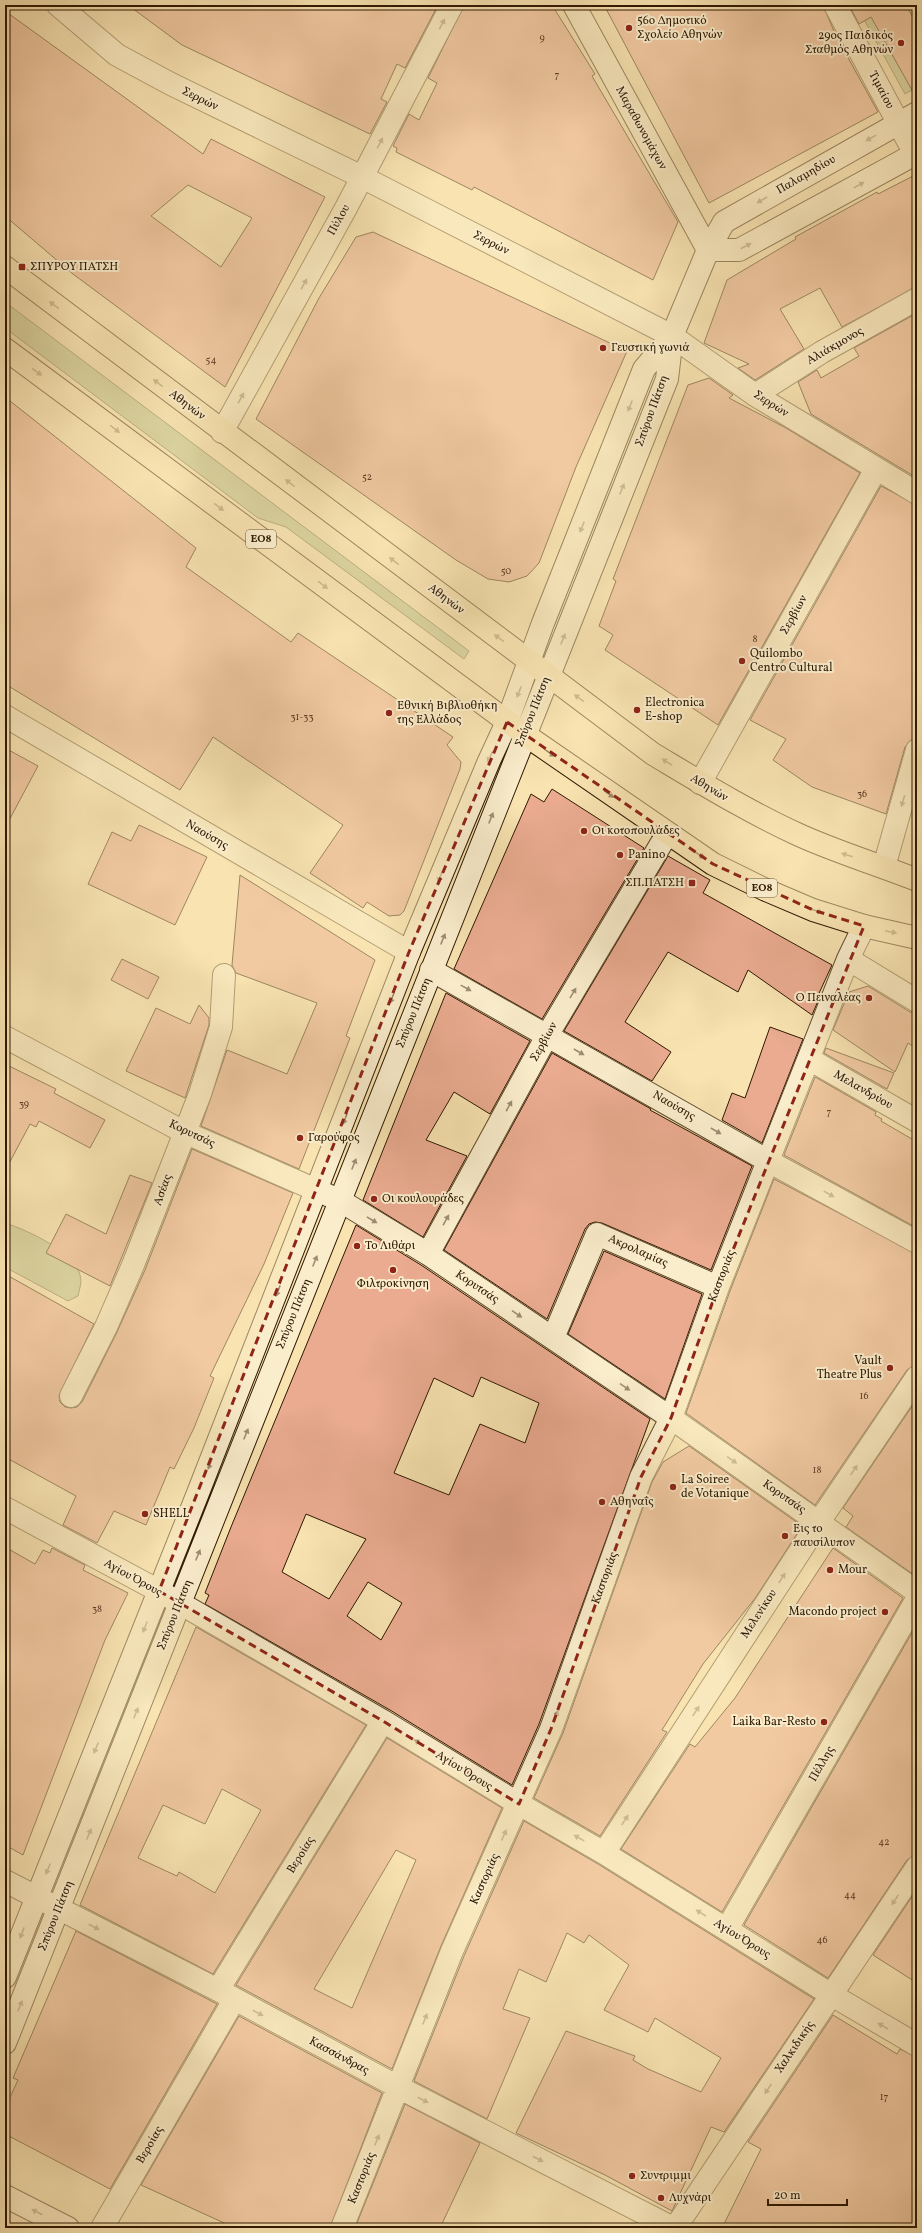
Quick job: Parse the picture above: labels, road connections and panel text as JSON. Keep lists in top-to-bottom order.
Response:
{
  "streets": {
    "highway": ["Αθηνών", "ΕΟ8"],
    "street": [
      "Τιμαίου",
      "Σερρών",
      "Μαραθωνομάχων",
      "Παλαμηδίου",
      "Πύλου",
      "Αλιάκμονος",
      "Σπύρου Πάτση",
      "Σερβίων",
      "Ναούσης",
      "Μελανδρύου",
      "Κορυτσάς",
      "Ασέας",
      "Ακρολαμίας",
      "Καστοριάς",
      "Αγίου Όρους",
      "Μελενίκου",
      "Πέλλης",
      "Βεροίας",
      "Χαλκιδικής",
      "Κασσάνδρας"
    ]
  },
  "crossings": [
    ["Τιμαίου", "Παλαμηδίου"],
    ["Σερρών", "Παλαμηδίου"],
    ["Σερρών", "Πύλου"],
    ["Σερρών", "Αλιάκμονος"],
    ["Σερρών", "Σπύρου Πάτση"],
    ["Σερρών", "Σερβίων"],
    ["Μαραθωνομάχων", "Παλαμηδίου"],
    ["Παλαμηδίου", "Σπύρου Πάτση"],
    ["Πύλου", "Αθηνών"],
    ["Αθηνών", "Σπύρου Πάτση"],
    ["Αθηνών", "Σερβίων"],
    ["Σπύρου Πάτση", "ΕΟ8"],
    ["Σπύρου Πάτση", "Ναούσης"],
    ["Σπύρου Πάτση", "Κορυτσάς"],
    ["Σπύρου Πάτση", "Αγίου Όρους"],
    ["Σπύρου Πάτση", "Κασσάνδρας"],
    ["ΕΟ8", "Σερβίων"],
    ["ΕΟ8", "Καστοριάς"],
    ["Σερβίων", "Ναούσης"],
    ["Σερβίων", "Κορυτσάς"],
    ["Ναούσης", "Καστοριάς"],
    ["Μελανδρύου", "Καστοριάς"],
    ["Κορυτσάς", "Ασέας"],
    ["Κορυτσάς", "Ακρολαμίας"],
    ["Κορυτσάς", "Καστοριάς"],
    ["Κορυτσάς", "Μελενίκου"],
    ["Ακρολαμίας", "Καστοριάς"],
    ["Καστοριάς", "Αγίου Όρους"],
    ["Καστοριάς", "Κασσάνδρας"],
    ["Αγίου Όρους", "Μελενίκου"],
    ["Αγίου Όρους", "Πέλλης"],
    ["Αγίου Όρους", "Βεροίας"],
    ["Αγίου Όρους", "Χαλκιδικής"],
    ["Βεροίας", "Κασσάνδρας"],
    ["Χαλκιδικής", "Κασσάνδρας"]
  ],
  "one_way": [
    "Πύλου",
    "Σερβίων",
    "Ναούσης",
    "Κορυτσάς",
    "Καστοριάς",
    "Αγίου Όρους",
    "Μελενίκου",
    "Χαλκιδικής",
    "Κασσάνδρας"
  ],
  "places": {
    "other": [
      "56ο Δημοτικό Σχολείο Αθηνών",
      "29ος Παιδικός Σταθμός Αθηνών",
      "Γευστική γωνιά",
      "Quilombo Centro Cultural",
      "Electronica E-shop",
      "Εθνική Βιβλιοθήκη της Ελλάδος",
      "Οι κοτοπουλάδες",
      "Panino",
      "Ο Πειναλέας",
      "Γαρούφος",
      "Οι κουλουράδες",
      "Το Λιθάρι",
      "Φιλτροκίνηση",
      "Vault Theatre Plus",
      "La Soiree de Votanique",
      "Αθηναΐς",
      "SHELL",
      "Εις το παυσίλυπον",
      "Mour",
      "Macondo project",
      "Laika Bar-Resto",
      "Συντριμμι",
      "Λυχνάρι"
    ],
    "transit": ["ΣΠΥΡΟΥ ΠΑΤΣΗ", "ΣΠ.ΠΑΤΣΗ"]
  },
  "house_numbers": [
    "9",
    "7",
    "54",
    "52",
    "50",
    "8",
    "31-33",
    "36",
    "39",
    "7",
    "16",
    "18",
    "38",
    "42",
    "44",
    "46",
    "17"
  ],
  "scale_bar": "20 m"
}
